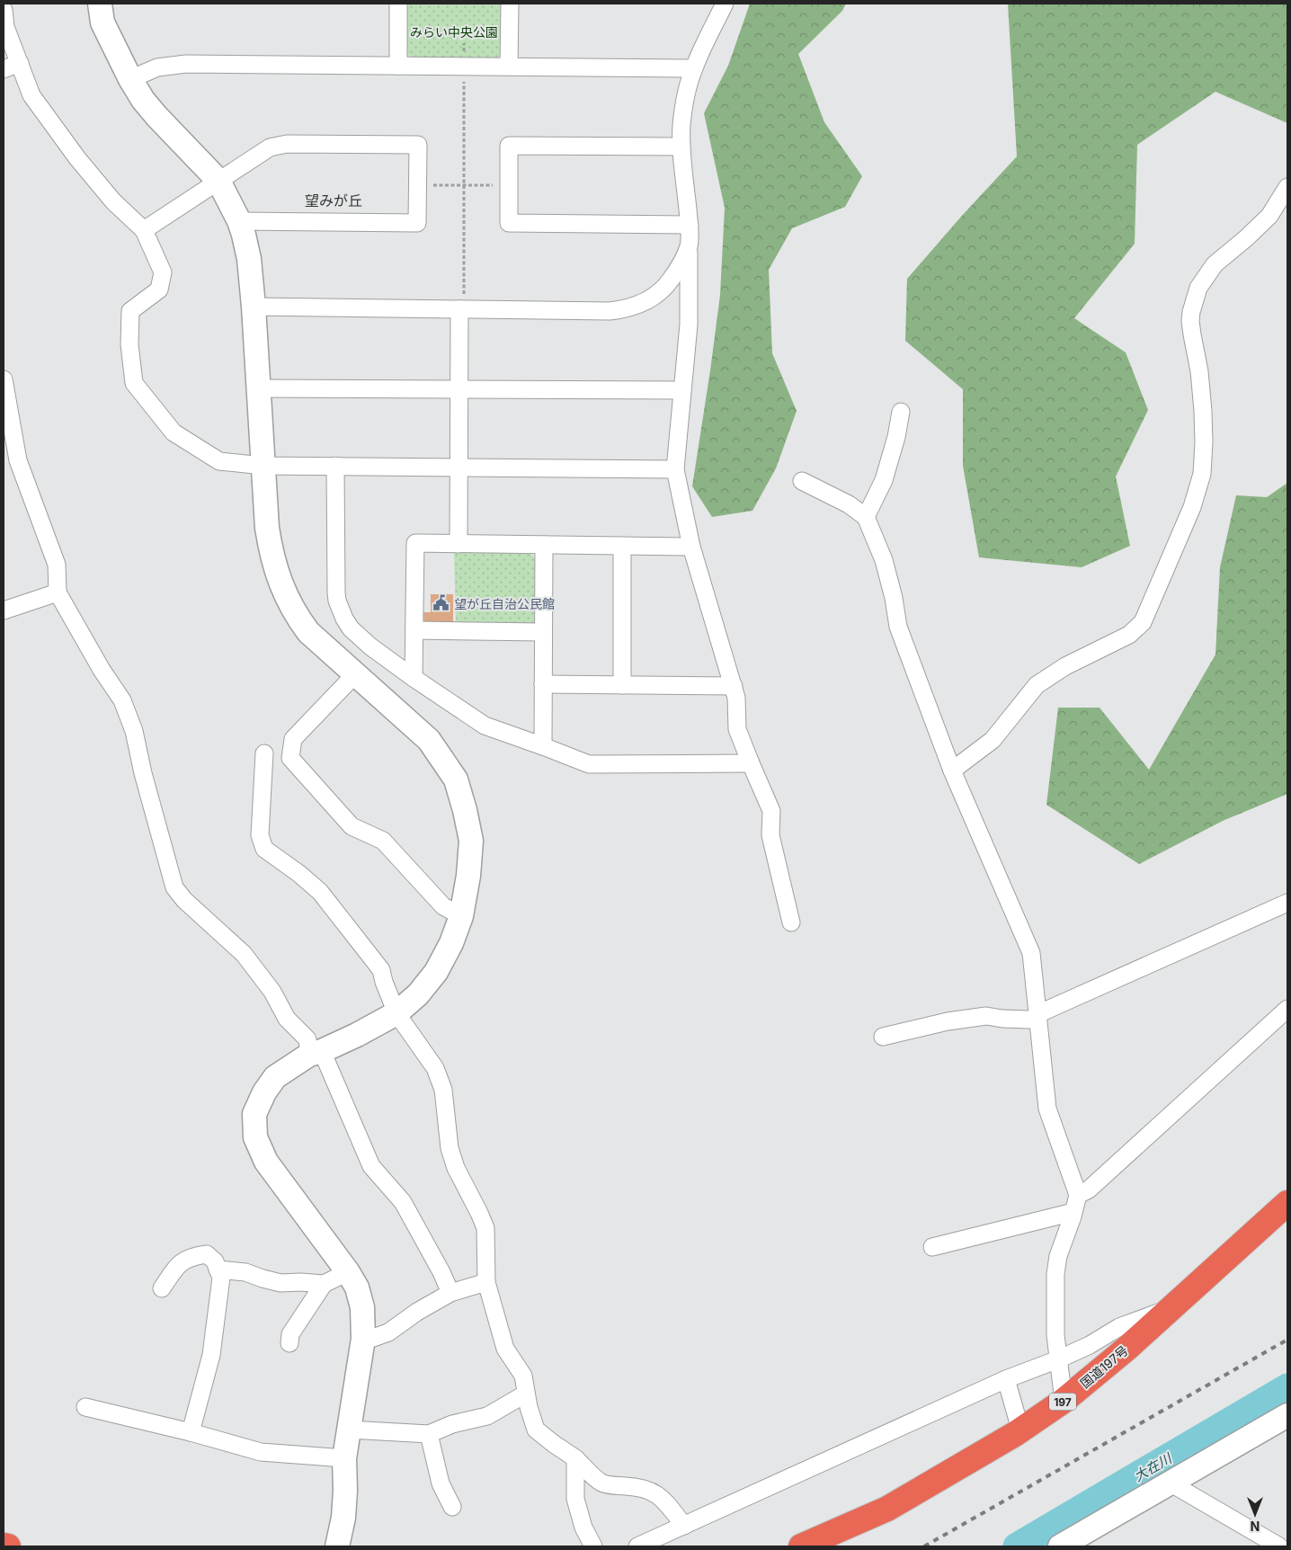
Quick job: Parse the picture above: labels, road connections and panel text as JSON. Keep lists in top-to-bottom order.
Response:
{
  "streets": {
    "highway": ["国道197号", "197"]
  },
  "districts": ["望みが丘"],
  "water": ["大在川"],
  "parks": ["みらい中央公園"],
  "places": {
    "public building": ["望が丘自治公民館"]
  },
  "north": "bottom"
}
